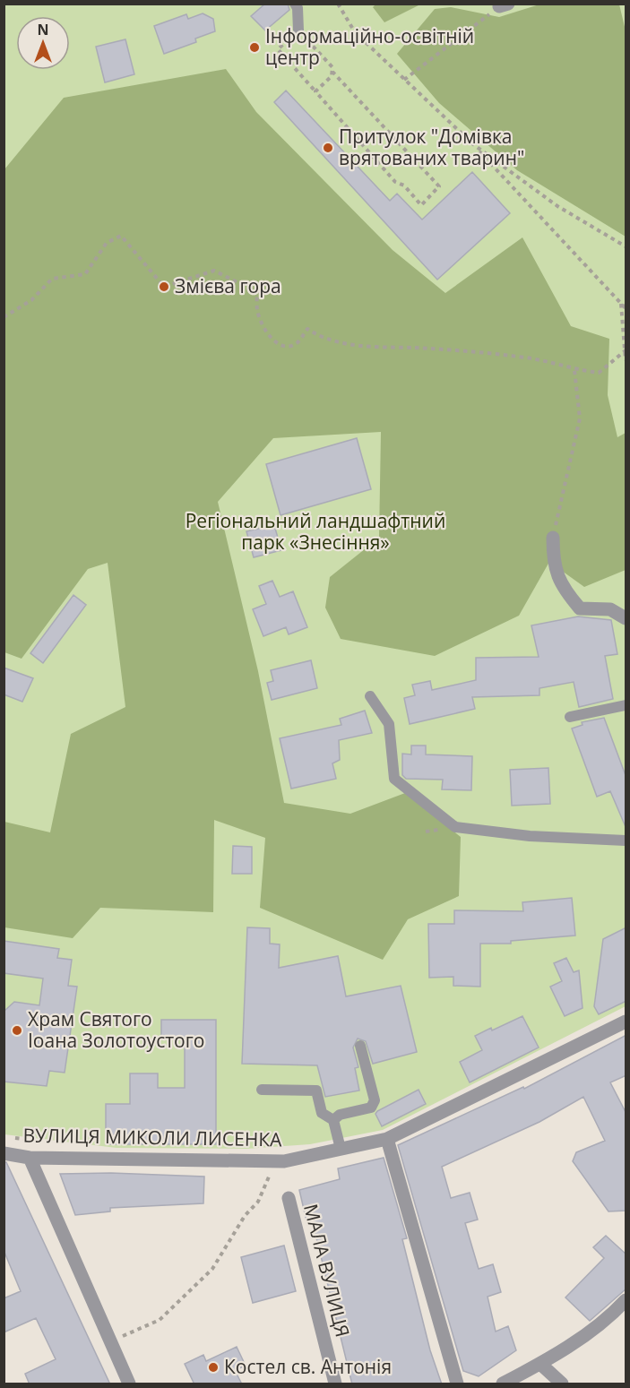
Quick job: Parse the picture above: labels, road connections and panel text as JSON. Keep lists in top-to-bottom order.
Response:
{
  "streets": {
    "street": ["ВУЛИЦЯ МИКОЛИ ЛИСЕНКА", "МАЛА ВУЛИЦЯ"]
  },
  "parks": ["Регіональний ландшафтний парк «Знесіння»"],
  "places": [
    "Інформаційно-освітній центр",
    "Притулок \"Домівка врятованих тварин\"",
    "Змієва гора",
    "Храм Святого Іоана Золотоустого",
    "Костел св. Антонія"
  ],
  "north": "top"
}
